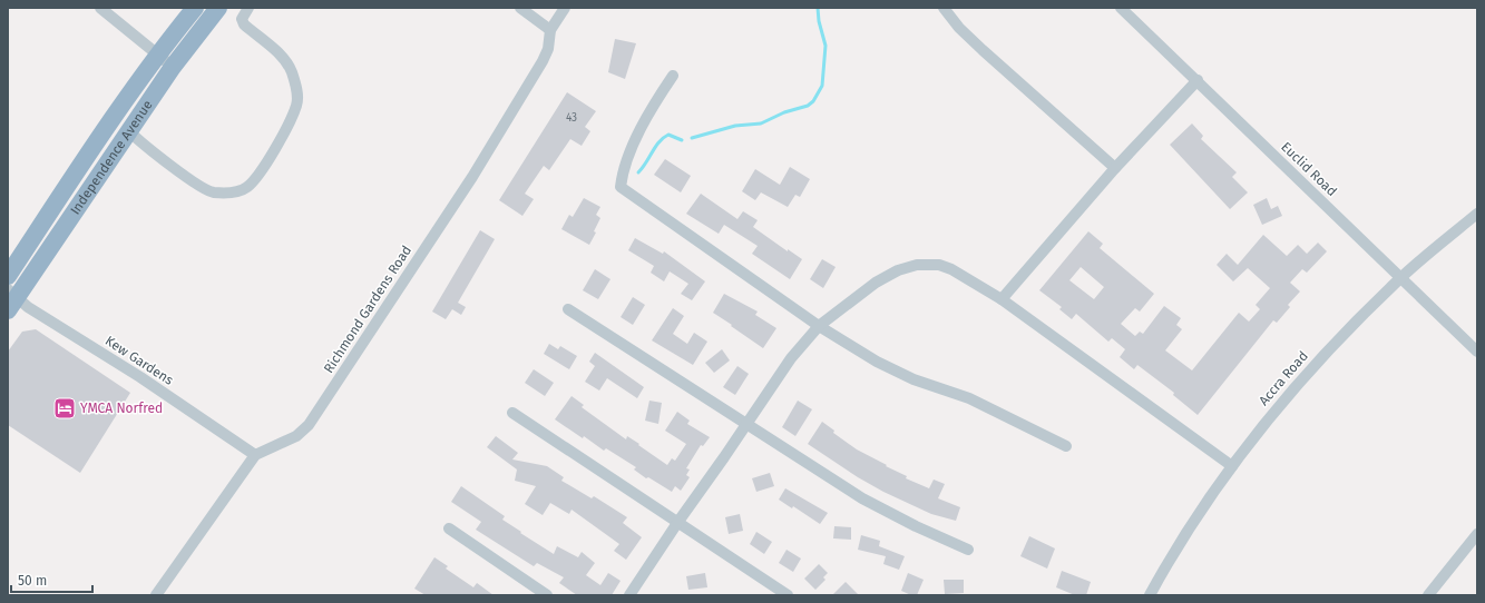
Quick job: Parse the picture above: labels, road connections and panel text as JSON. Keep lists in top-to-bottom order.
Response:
{
  "streets": {
    "highway": ["Independence Avenue"],
    "street": [
      "Euclid Road",
      "Richmond Gardens Road",
      "Kew Gardens",
      "Accra Road"
    ]
  },
  "crossings": [
    ["Independence Avenue", "Kew Gardens"],
    ["Euclid Road", "Accra Road"],
    ["Richmond Gardens Road", "Kew Gardens"]
  ],
  "places": {
    "hotel": ["YMCA Norfred"]
  },
  "house_numbers": ["43"],
  "scale_bar": "50 m"
}
